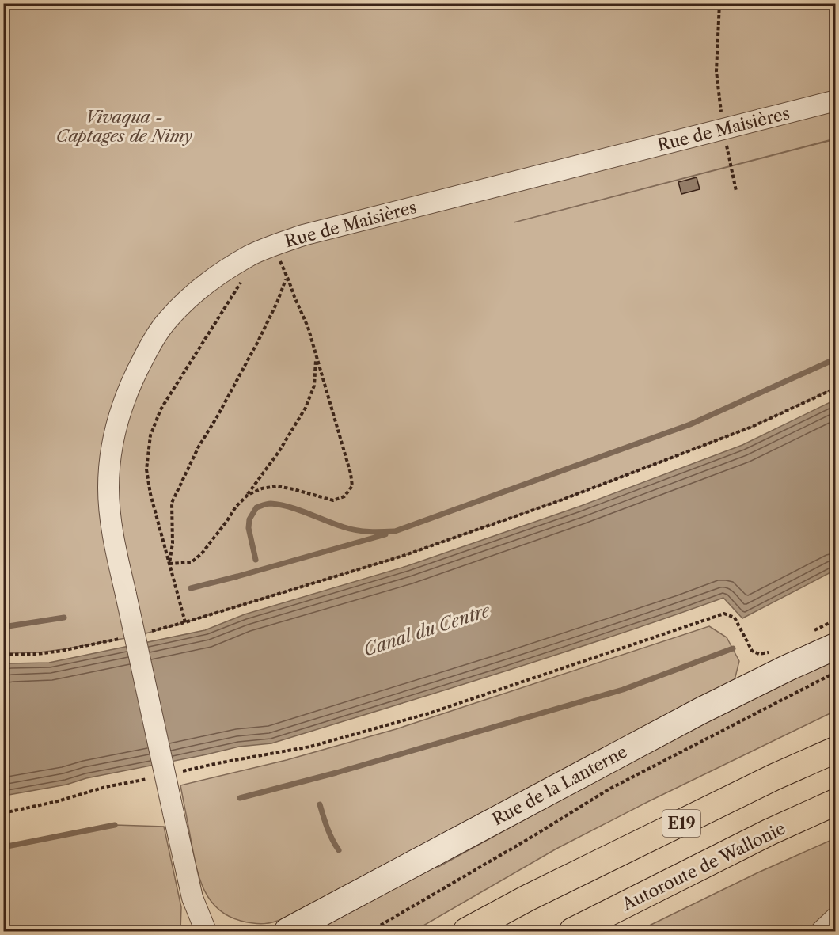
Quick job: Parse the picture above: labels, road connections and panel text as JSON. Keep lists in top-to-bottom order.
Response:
{
  "streets": {
    "highway": ["E19", "Autoroute de Wallonie"],
    "main road": ["Rue de la Lanterne"],
    "street": ["Rue de Maisières"]
  },
  "water": ["Canal du Centre"],
  "parks": ["Vivaqua - Captages de Nimy"]
}
